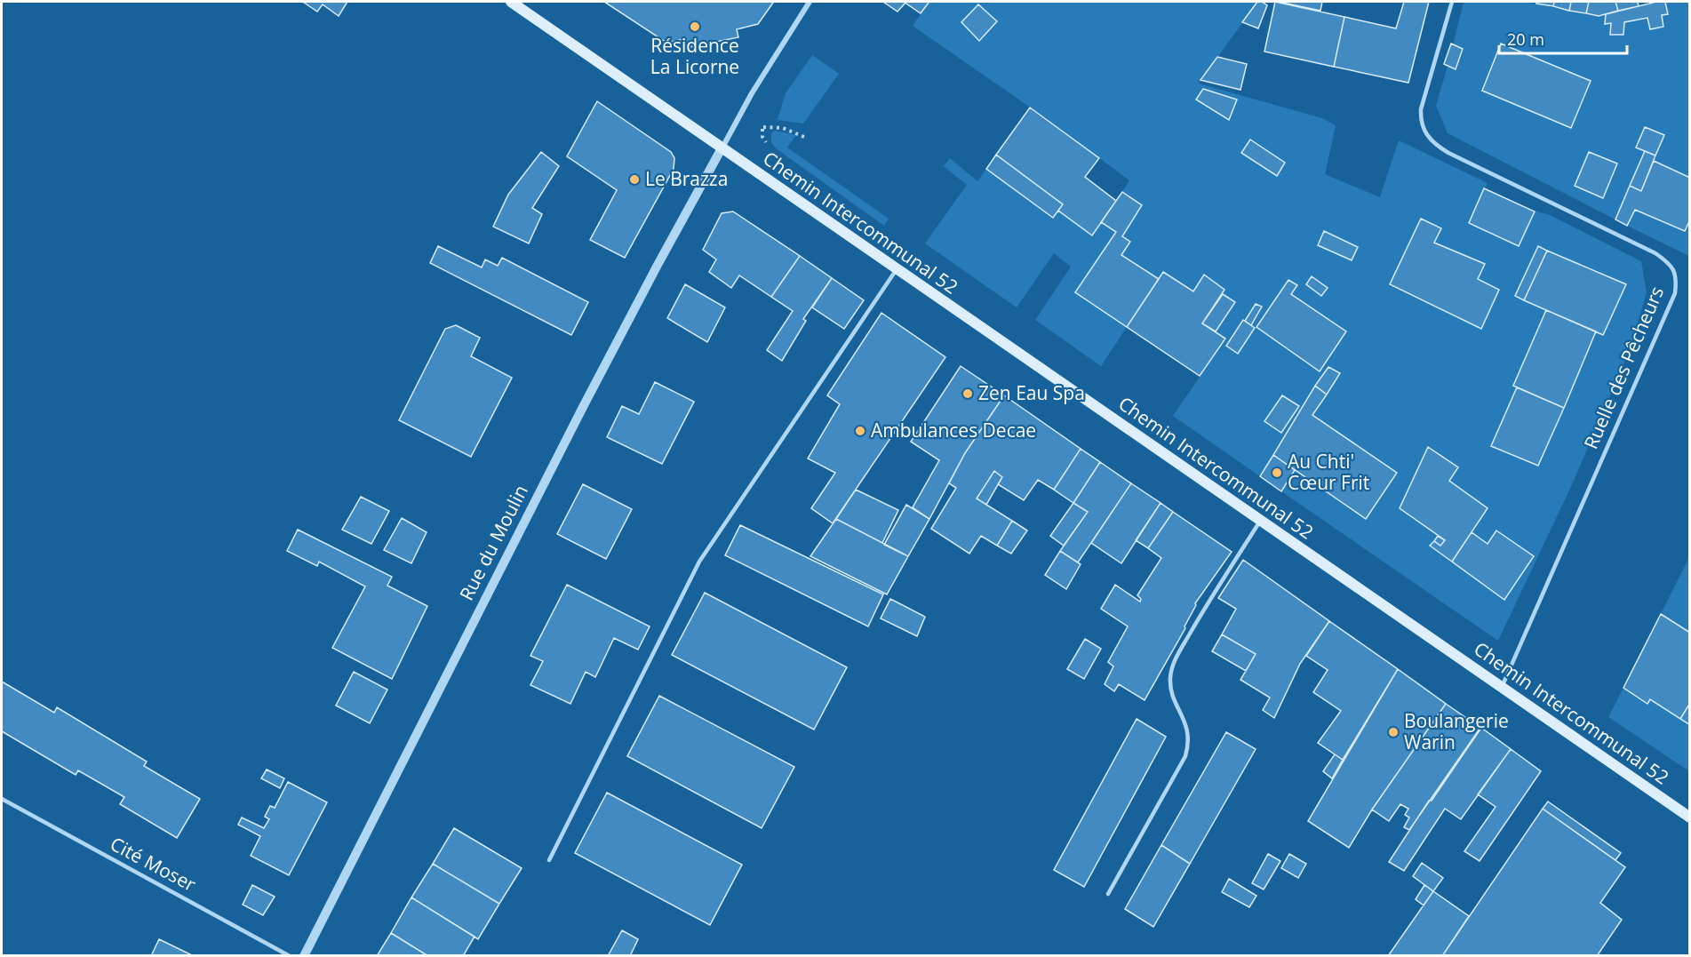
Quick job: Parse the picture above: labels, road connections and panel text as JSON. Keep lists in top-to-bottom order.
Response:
{
  "streets": {
    "main road": ["Chemin Intercommunal 52"],
    "street": ["Rue du Moulin"],
    "lane": ["Ruelle des Pêcheurs", "Cité Moser"]
  },
  "crossings": [
    ["Chemin Intercommunal 52", "Ruelle des Pêcheurs"],
    ["Chemin Intercommunal 52", "Rue du Moulin"]
  ],
  "places": [
    "Résidence La Licorne",
    "Le Brazza",
    "Zen Eau Spa",
    "Ambulances Decae",
    "Au Chti' Cœur Frit",
    "Boulangerie Warin"
  ],
  "scale_bar": "20 m"
}
